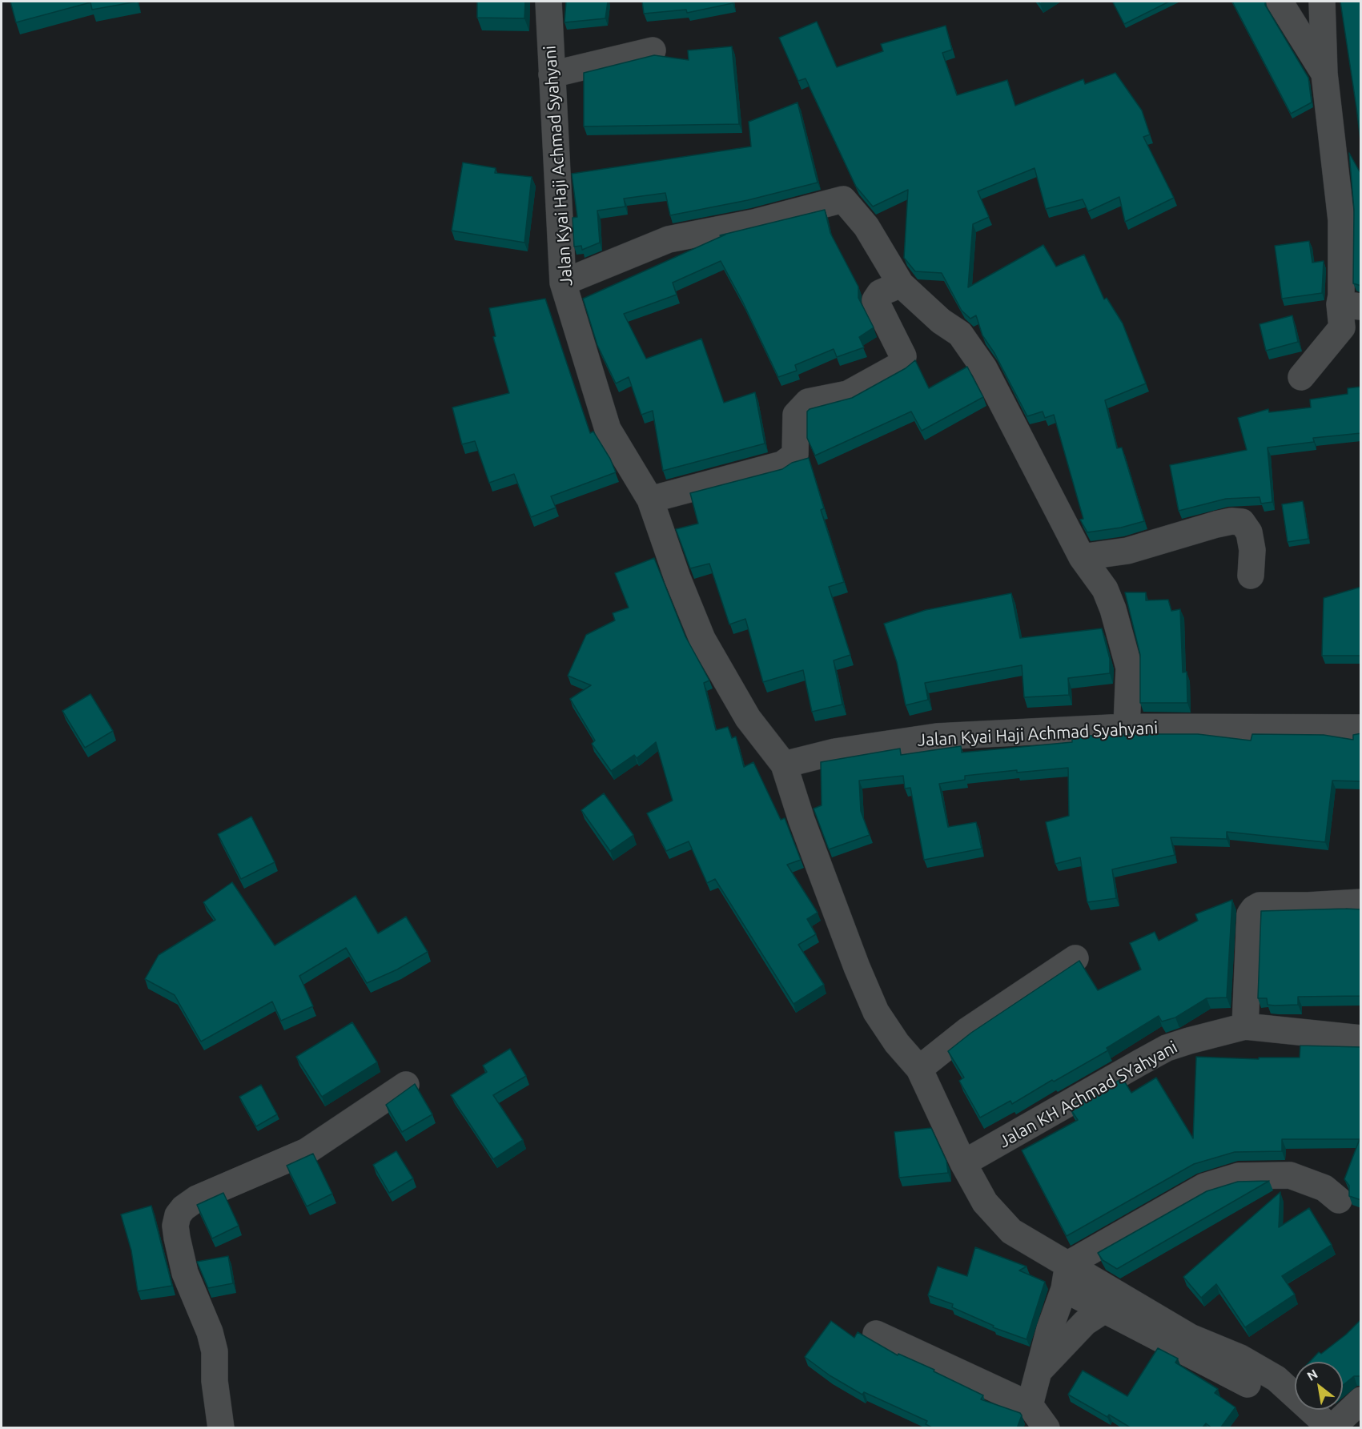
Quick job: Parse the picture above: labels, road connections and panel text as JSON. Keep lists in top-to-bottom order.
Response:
{
  "streets": {
    "street": ["Jalan Kyai Haji Achmad Syahyani", "Jalan KH Achmad SYahyani"]
  },
  "north": "top left"
}
